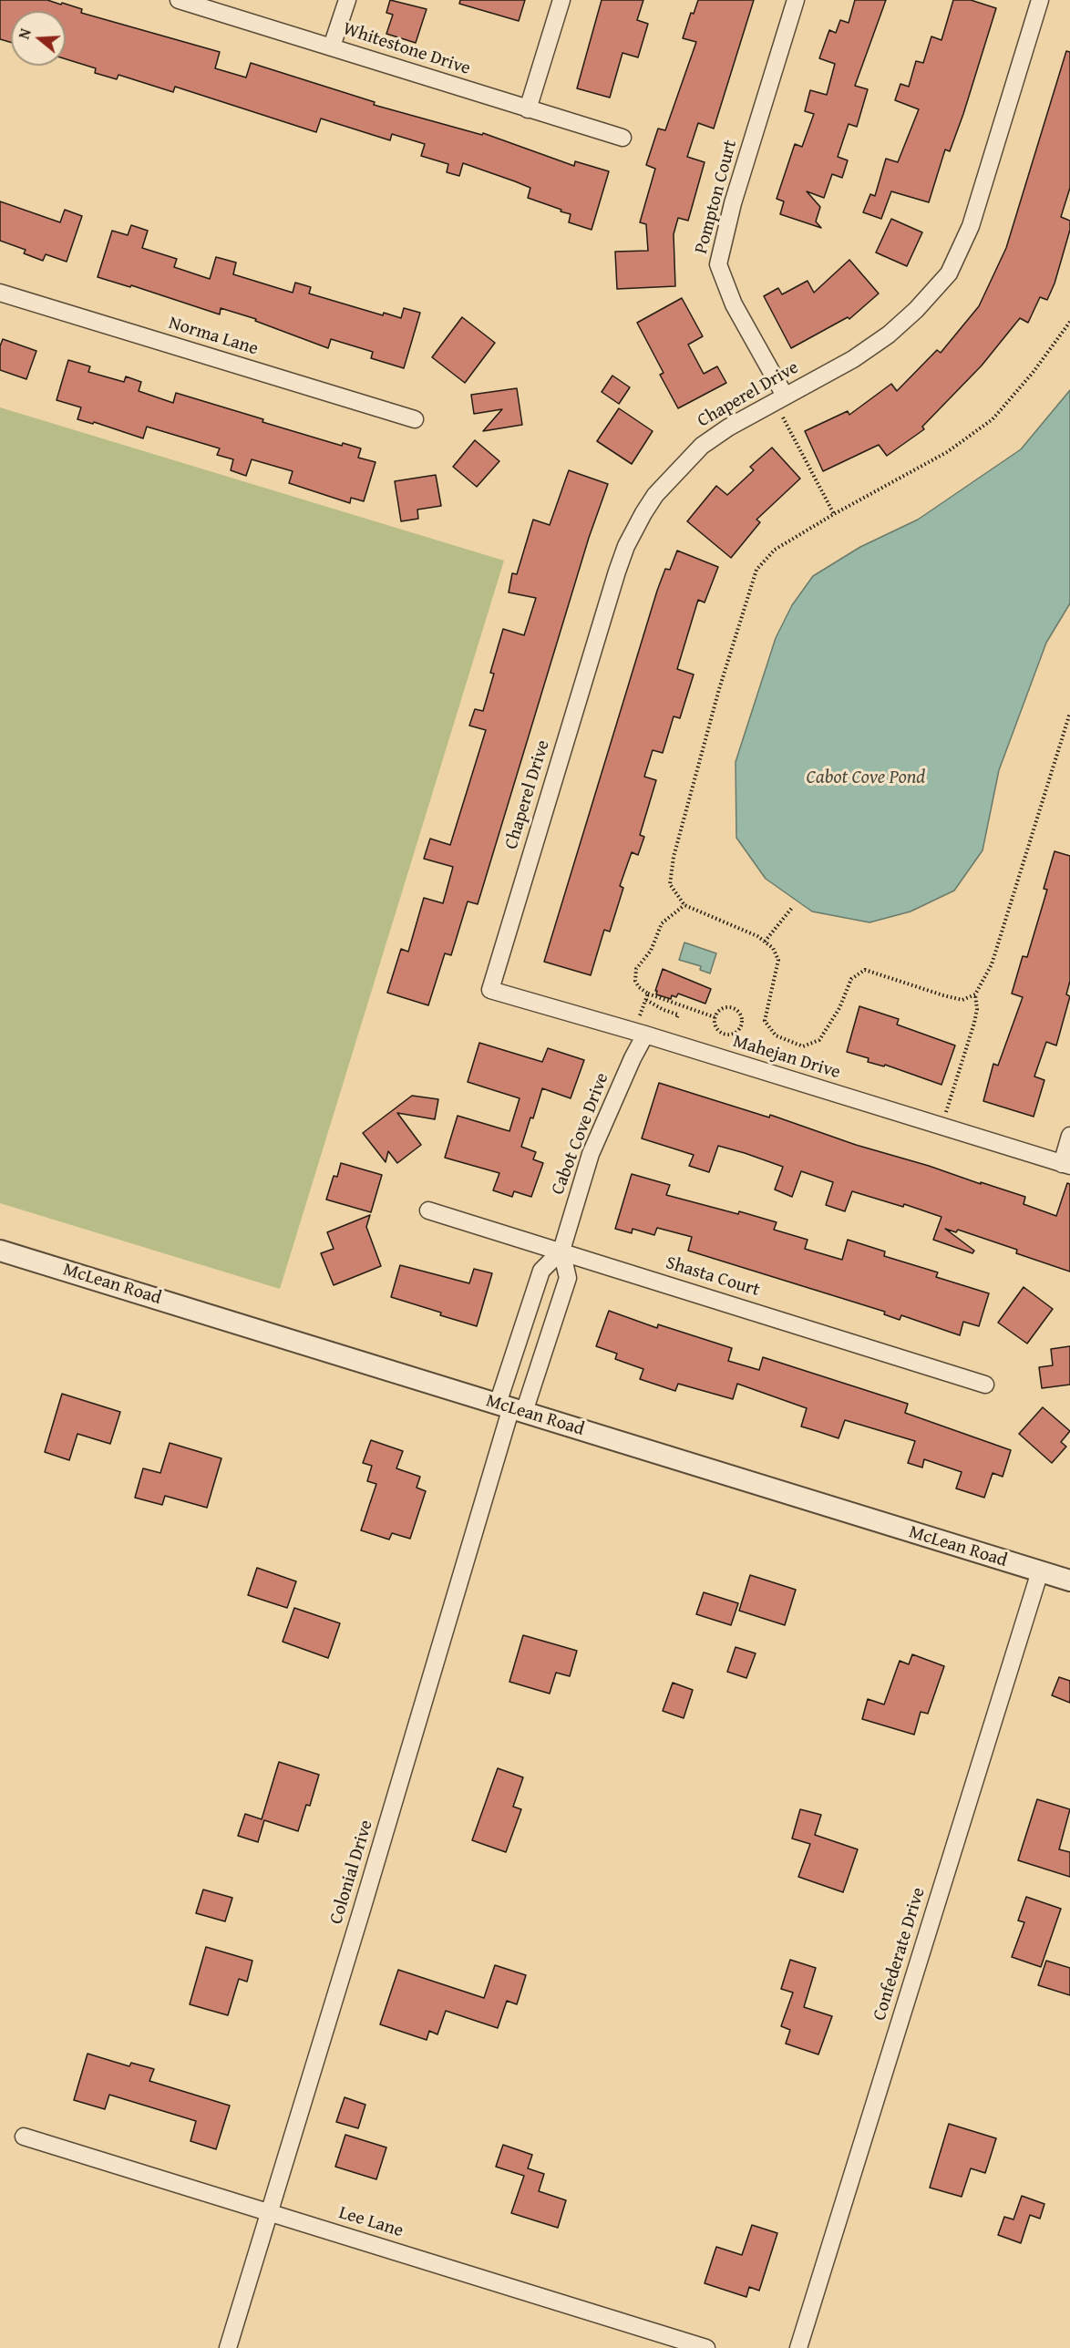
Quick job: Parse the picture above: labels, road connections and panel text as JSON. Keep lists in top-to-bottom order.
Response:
{
  "streets": {
    "street": [
      "Whitestone Drive",
      "Pompton Court",
      "Norma Lane",
      "Chaperel Drive",
      "Mahejan Drive",
      "Cabot Cove Drive",
      "Shasta Court",
      "McLean Road",
      "Colonial Drive",
      "Confederate Drive",
      "Lee Lane"
    ]
  },
  "crossings": [
    ["Pompton Court", "Chaperel Drive"],
    ["Chaperel Drive", "Mahejan Drive"],
    ["Mahejan Drive", "Cabot Cove Drive"],
    ["Cabot Cove Drive", "Shasta Court"],
    ["Cabot Cove Drive", "McLean Road"],
    ["Cabot Cove Drive", "Colonial Drive"],
    ["McLean Road", "Colonial Drive"],
    ["McLean Road", "Confederate Drive"],
    ["Colonial Drive", "Lee Lane"]
  ],
  "water": ["Cabot Cove Pond"],
  "north": "left"
}
